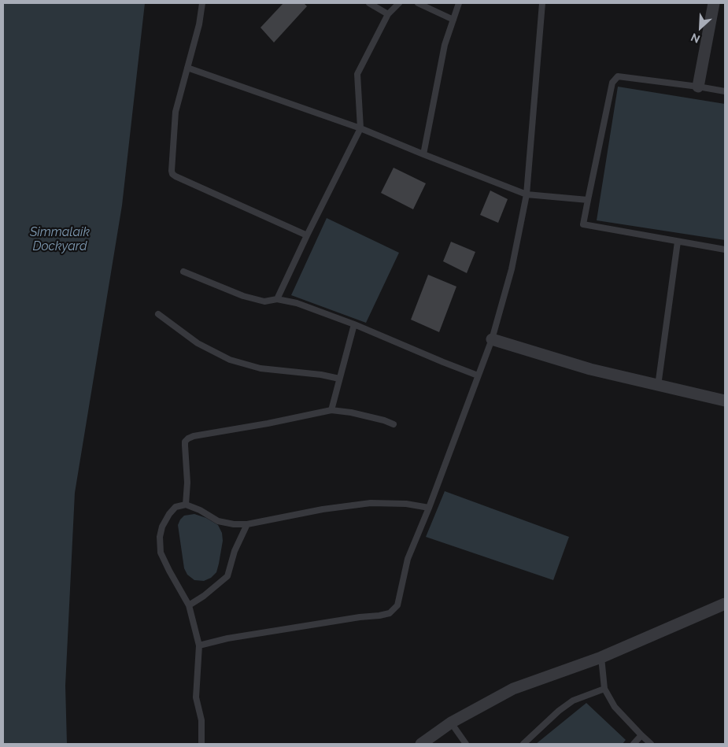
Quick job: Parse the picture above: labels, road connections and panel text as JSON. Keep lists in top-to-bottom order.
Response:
{
  "water": ["Simmalaik Dockyard"],
  "north": "bottom left"
}
